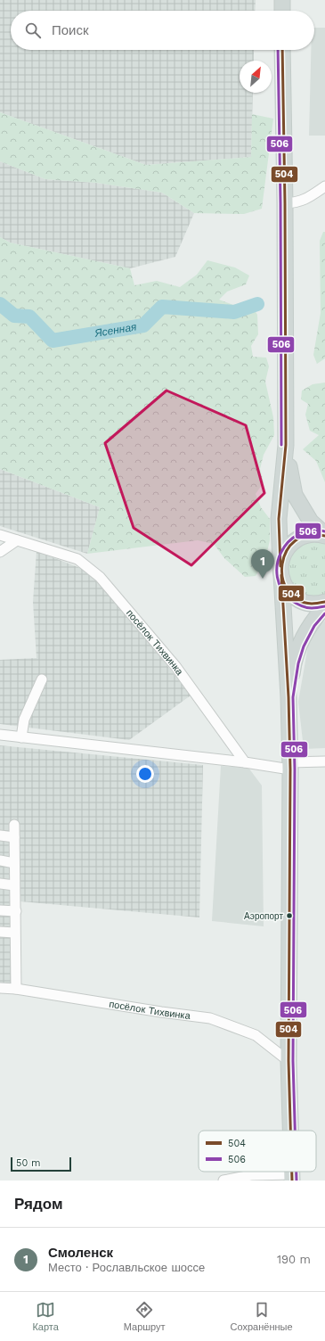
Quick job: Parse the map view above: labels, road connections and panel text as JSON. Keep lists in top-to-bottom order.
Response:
{
  "streets": {
    "street": ["посёлок Тихвинка"]
  },
  "water": ["Ясенная"],
  "places": ["Аэропорт"],
  "lines": ["transit line 504", "transit line 506"],
  "legend": ["504", "506"],
  "scale_bar": "50 m",
  "north": "top right",
  "page": {
    "search": "Поиск",
    "pins": "1",
    "scale": "50 m",
    "heading": "Рядом",
    "list": [
      {
        "mark": "1",
        "name": "Смоленск",
        "note": "Место · Рославльское шоссе",
        "value": "190 m"
      }
    ],
    "nav": ["Карта", "Маршрут", "Сохранённые"]
  }
}
